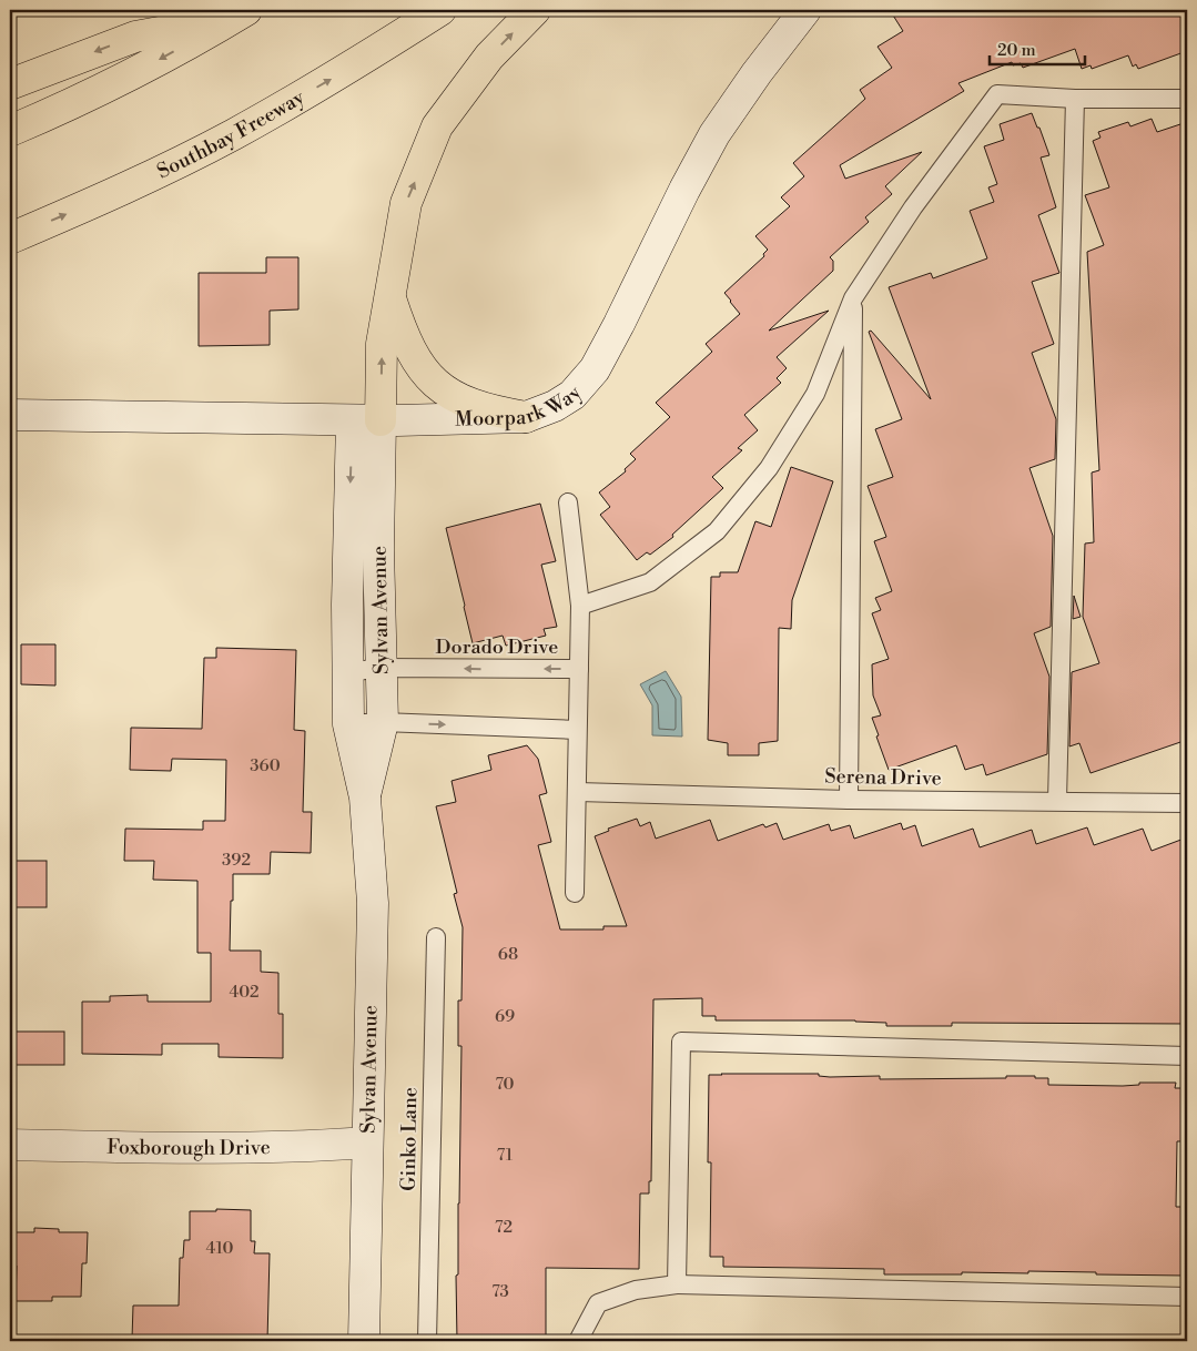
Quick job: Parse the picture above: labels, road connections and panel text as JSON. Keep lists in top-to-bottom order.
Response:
{
  "streets": {
    "highway": ["Southbay Freeway"],
    "street": ["Moorpark Way", "Sylvan Avenue", "Foxborough Drive"],
    "lane": ["Dorado Drive", "Serena Drive", "Ginko Lane"]
  },
  "crossings": [
    ["Moorpark Way", "Sylvan Avenue"],
    ["Sylvan Avenue", "Dorado Drive"],
    ["Sylvan Avenue", "Foxborough Drive"]
  ],
  "house_numbers": [
    "360",
    "392",
    "68",
    "402",
    "69",
    "70",
    "71",
    "72",
    "410",
    "73"
  ],
  "scale_bar": "20 m"
}
